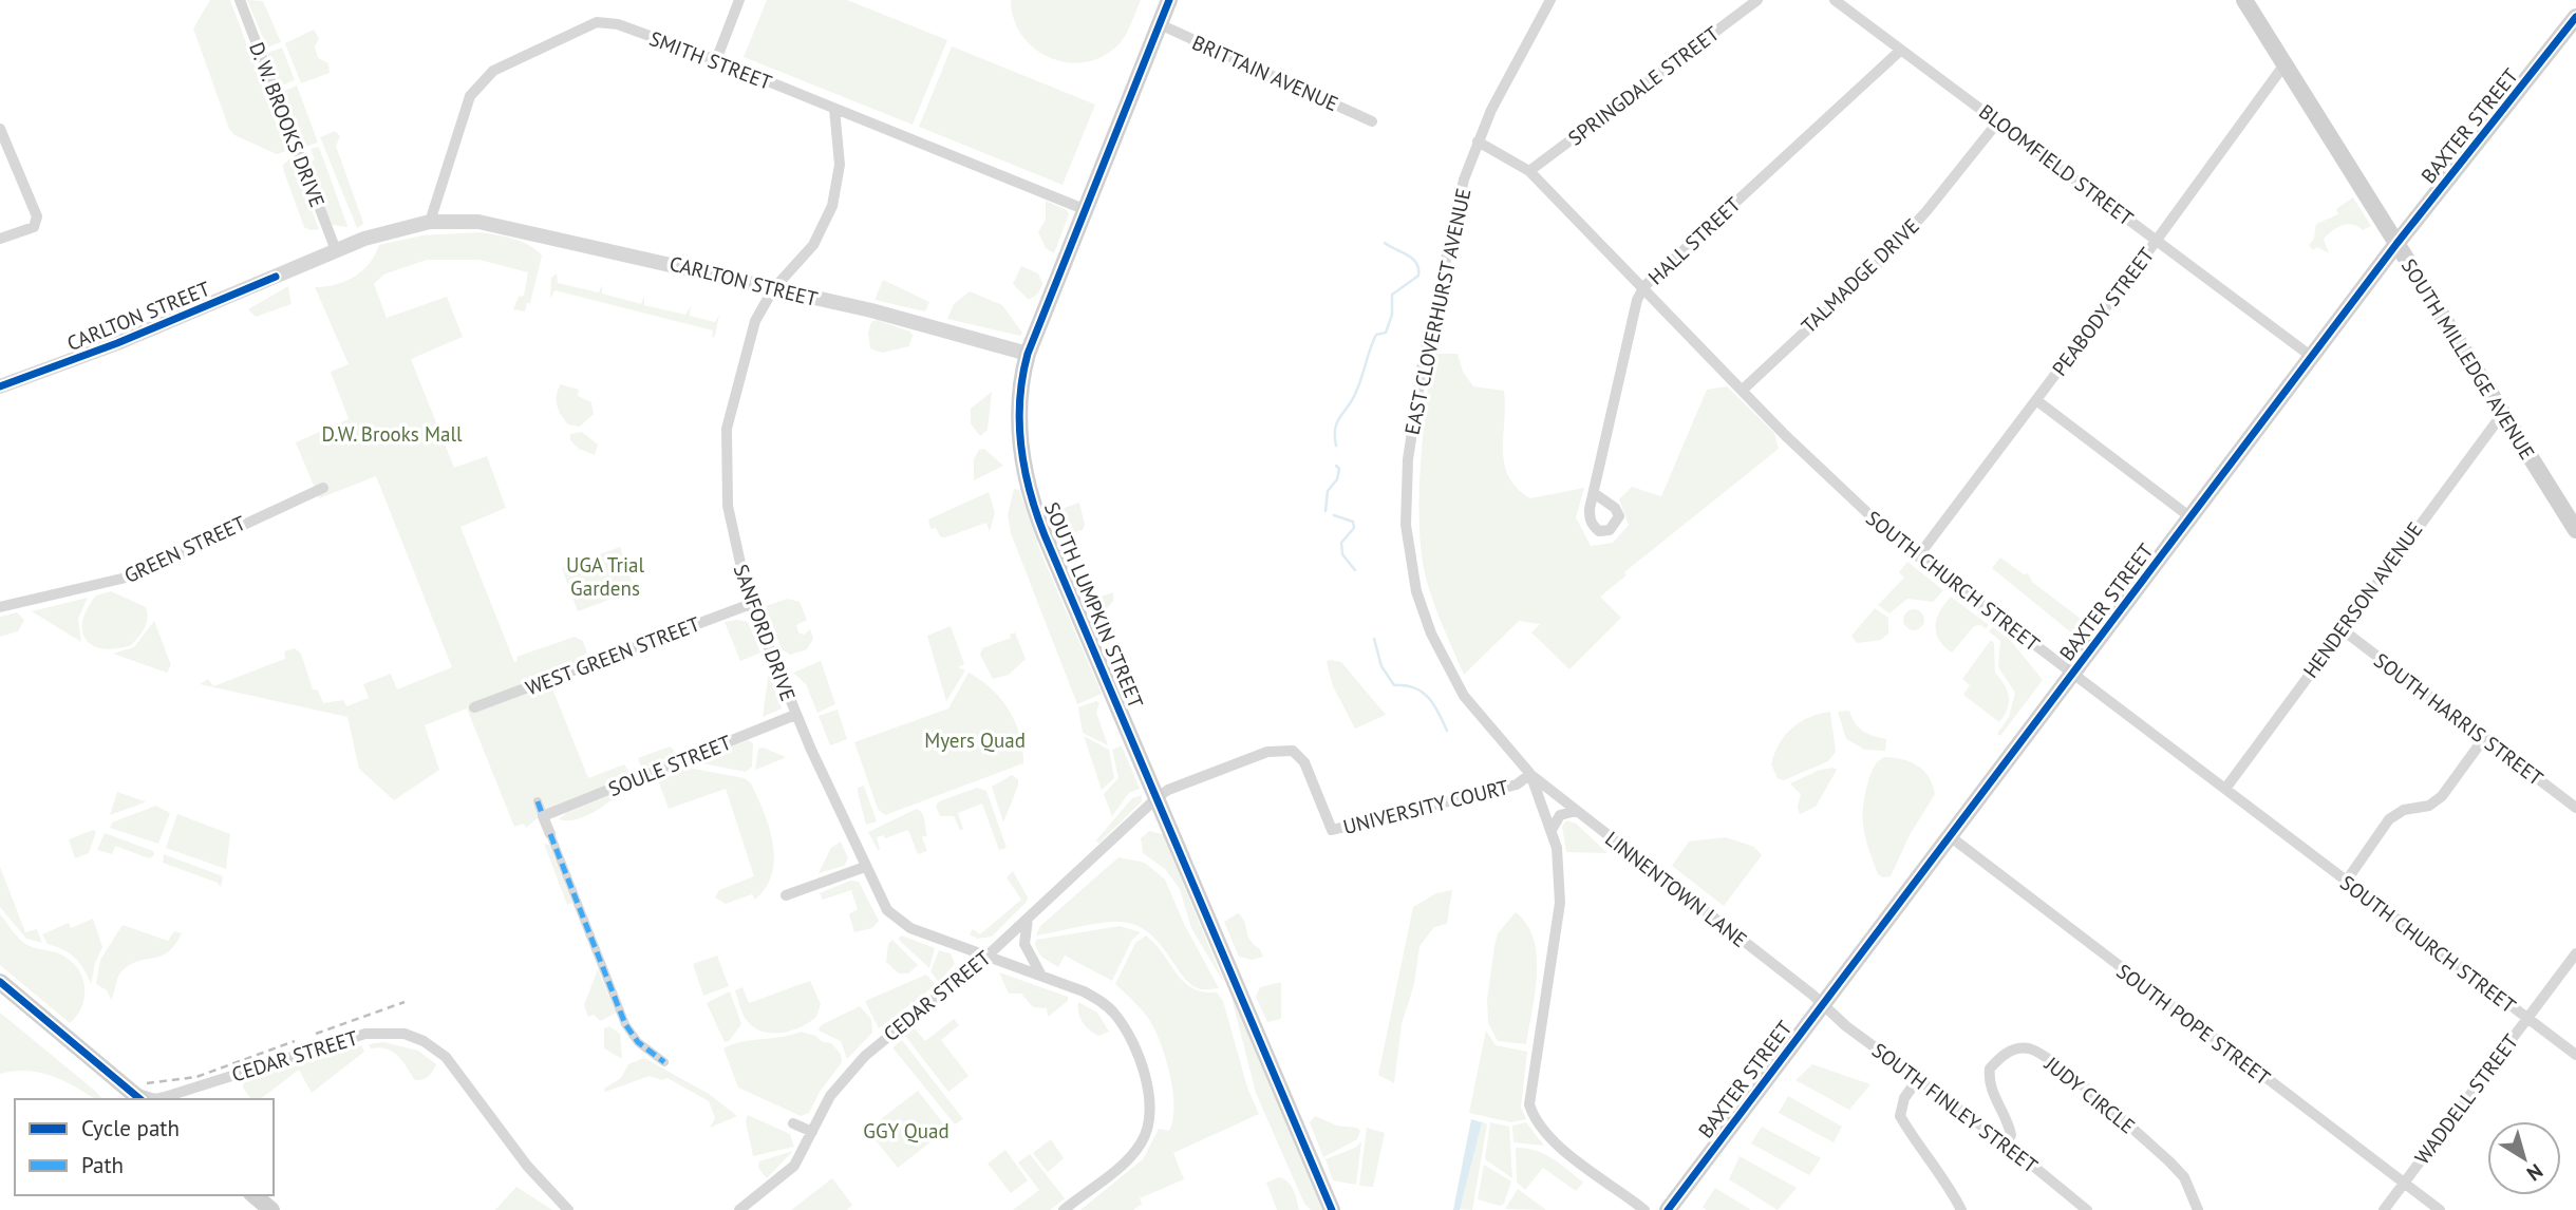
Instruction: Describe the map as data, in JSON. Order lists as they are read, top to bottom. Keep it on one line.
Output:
{"streets":{"main road":["BAXTER STREET","SOUTH MILLEDGE AVENUE","SOUTH LUMPKIN STREET"],"street":["SMITH STREET","BRITTAIN AVENUE","SPRINGDALE STREET","D. W. BROOKS DRIVE","BLOOMFIELD STREET","HALL STREET","TALMADGE DRIVE","CARLTON STREET","EAST CLOVERHURST AVENUE","PEABODY STREET","GREEN STREET","SOUTH CHURCH STREET","HENDERSON AVENUE","SANFORD DRIVE","WEST GREEN STREET","SOUTH HARRIS STREET","SOULE STREET","UNIVERSITY COURT","LINNENTOWN LANE","CEDAR STREET","SOUTH POPE STREET","JUDY CIRCLE","WADDELL STREET","SOUTH FINLEY STREET"]},"crossings":[["SMITH STREET","CARLTON STREET"],["SMITH STREET","SOUTH LUMPKIN STREET"],["SMITH STREET","SANFORD DRIVE"],["BRITTAIN AVENUE","SOUTH LUMPKIN STREET"],["SPRINGDALE STREET","SOUTH CHURCH STREET"],["D. W. BROOKS DRIVE","CARLTON STREET"],["BAXTER STREET","BLOOMFIELD STREET"],["BAXTER STREET","SOUTH MILLEDGE AVENUE"],["BAXTER STREET","SOUTH CHURCH STREET"],["BAXTER STREET","LINNENTOWN LANE"],["BAXTER STREET","SOUTH POPE STREET"],["BAXTER STREET","SOUTH FINLEY STREET"],["BLOOMFIELD STREET","HALL STREET"],["BLOOMFIELD STREET","TALMADGE DRIVE"],["BLOOMFIELD STREET","PEABODY STREET"],["HALL STREET","SOUTH CHURCH STREET"],["TALMADGE DRIVE","SOUTH CHURCH STREET"],["CARLTON STREET","SOUTH LUMPKIN STREET"],["CARLTON STREET","SANFORD DRIVE"],["EAST CLOVERHURST AVENUE","SOUTH CHURCH STREET"],["EAST CLOVERHURST AVENUE","UNIVERSITY COURT"],["EAST CLOVERHURST AVENUE","LINNENTOWN LANE"],["PEABODY STREET","SOUTH MILLEDGE AVENUE"],["PEABODY STREET","SOUTH CHURCH STREET"],["SOUTH MILLEDGE AVENUE","HENDERSON AVENUE"],["SOUTH CHURCH STREET","HENDERSON AVENUE"],["SOUTH CHURCH STREET","WADDELL STREET"],["HENDERSON AVENUE","SOUTH HARRIS STREET"],["SOUTH LUMPKIN STREET","UNIVERSITY COURT"],["SOUTH LUMPKIN STREET","CEDAR STREET"],["SANFORD DRIVE","WEST GREEN STREET"],["SANFORD DRIVE","SOULE STREET"],["SANFORD DRIVE","CEDAR STREET"],["UNIVERSITY COURT","LINNENTOWN LANE"],["UNIVERSITY COURT","CEDAR STREET"],["LINNENTOWN LANE","SOUTH FINLEY STREET"],["SOUTH POPE STREET","WADDELL STREET"],["JUDY CIRCLE","SOUTH FINLEY STREET"]],"parks":["D.W. Brooks Mall","UGA Trial Gardens","Myers Quad","GGY Quad"],"legend":["Cycle path","Path"],"north":"bottom right"}
